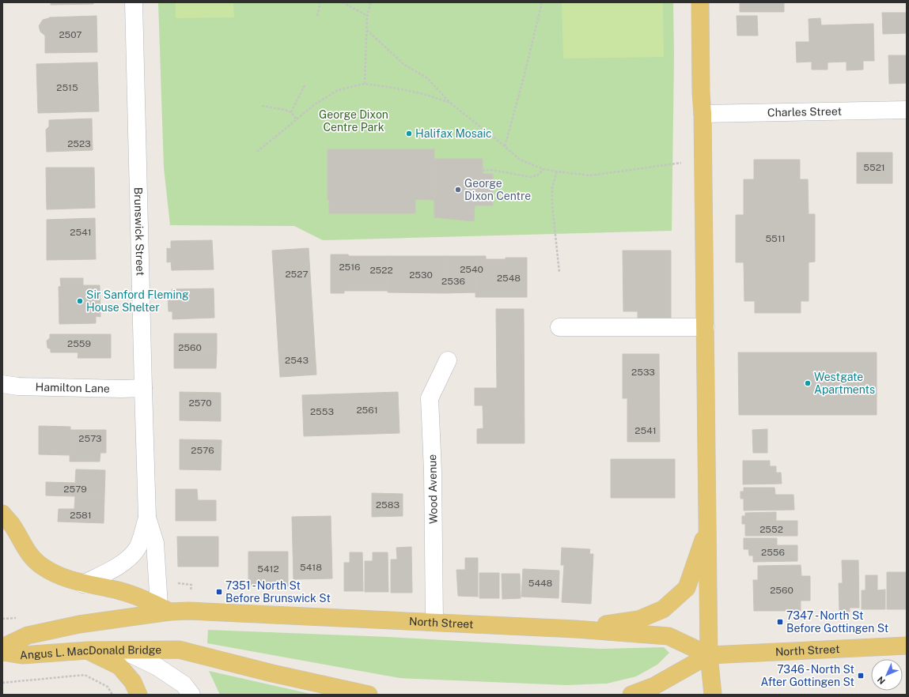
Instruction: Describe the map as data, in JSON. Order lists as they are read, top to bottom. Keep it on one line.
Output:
{"streets":{"main road":["North Street","Angus L. MacDonald Bridge"],"street":["Charles Street","Brunswick Street","Hamilton Lane","Wood Avenue"]},"crossings":[["Brunswick Street","Hamilton Lane"],["Brunswick Street","North Street"],["Brunswick Street","Angus L. MacDonald Bridge"],["Wood Avenue","North Street"],["North Street","Angus L. MacDonald Bridge"]],"parks":["George Dixon Centre Park"],"places":{"other":["Halifax Mosaic","George Dixon Centre","Sir Sanford Fleming House Shelter","Westgate Apartments"],"transit":["7351 - North St Before Brunswick St","7347 - North St Before Gottingen St","7346 - North St After Gottingen St"]},"house_numbers":["2507","2515","2523","5521","2541","5511","2516","2540","2522","2527","2530","2548","2536","2559","2560","2543","2533","2570","2561","2553","2541","2573","2576","2579","2583","2581","2552","2556","5418","5412","5448","2560"],"north":"bottom left"}
